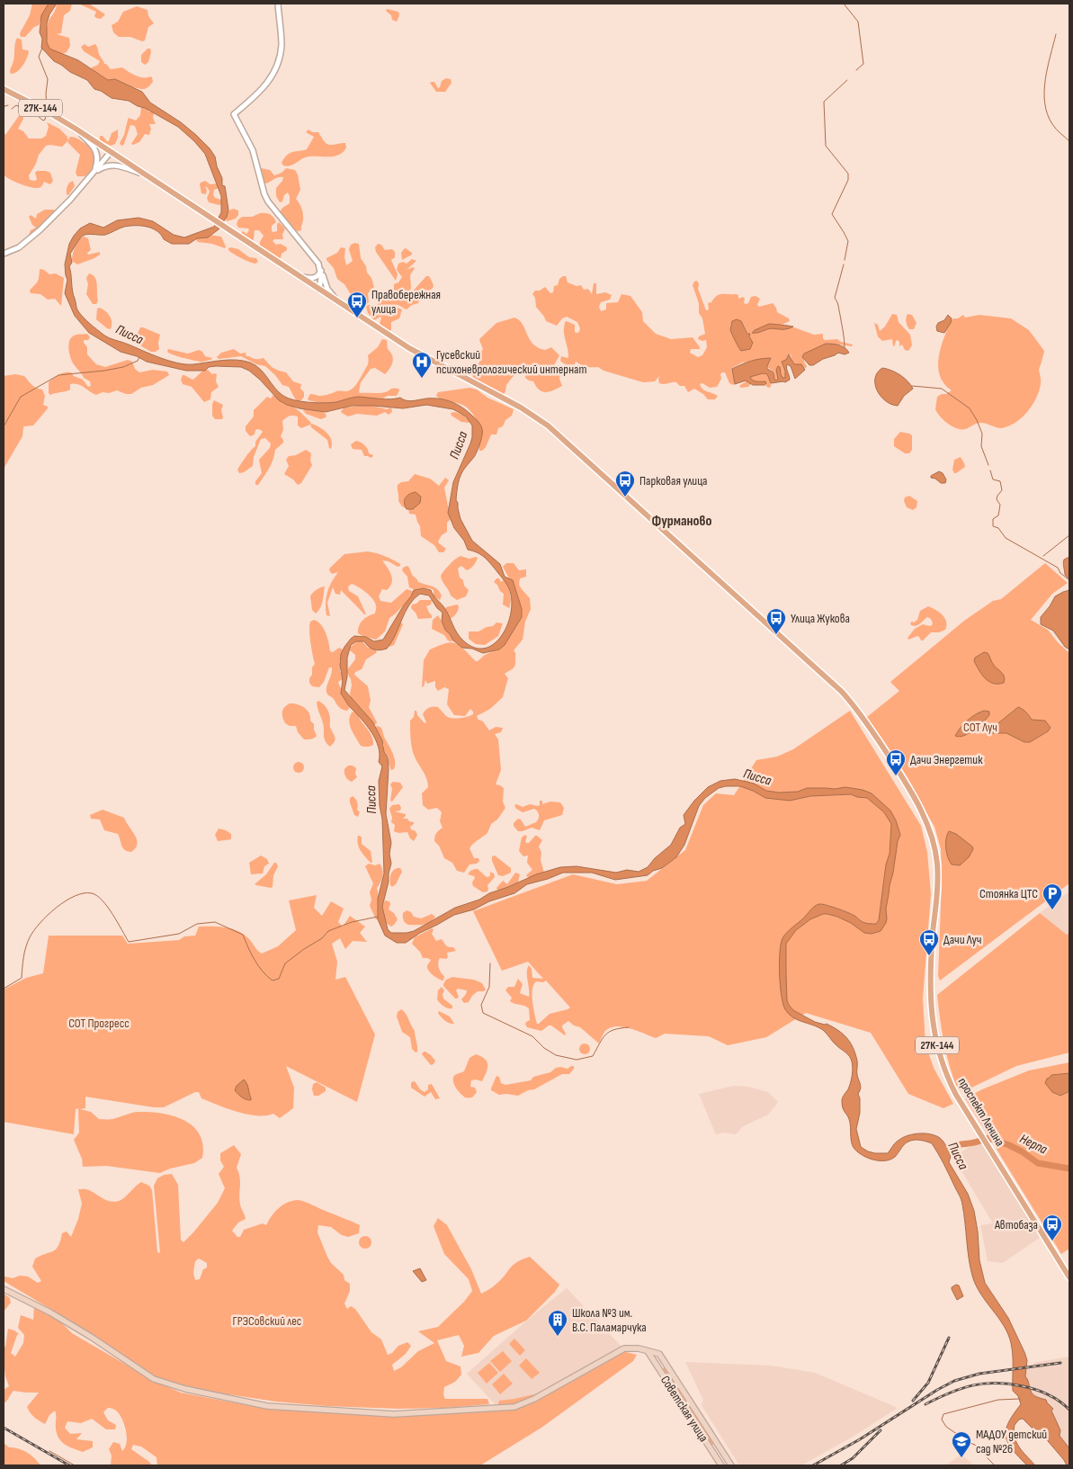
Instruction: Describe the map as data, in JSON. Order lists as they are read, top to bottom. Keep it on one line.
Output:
{"streets":{"main road":["27К-144","проспект Ленина","Советская улица"]},"crossings":[["27К-144","проспект Ленина"]],"districts":["Фурманово"],"water":["Писса","Нерпа"],"parks":["СОТ Луч","СОТ Прогресс","ГРЭСовский лес"],"places":{"bus stop":["Правобережная улица","Парковая улица","Улица Жукова","Дачи Энергетик","Дачи Луч","Автобаза"],"hospital":["Гусевский психоневрологический интернат"],"parking":["Стоянка ЦТС"],"building":["Школа №3 им. В.С. Паламарчука"],"school or university":["МАДОУ детский сад №26"]}}
